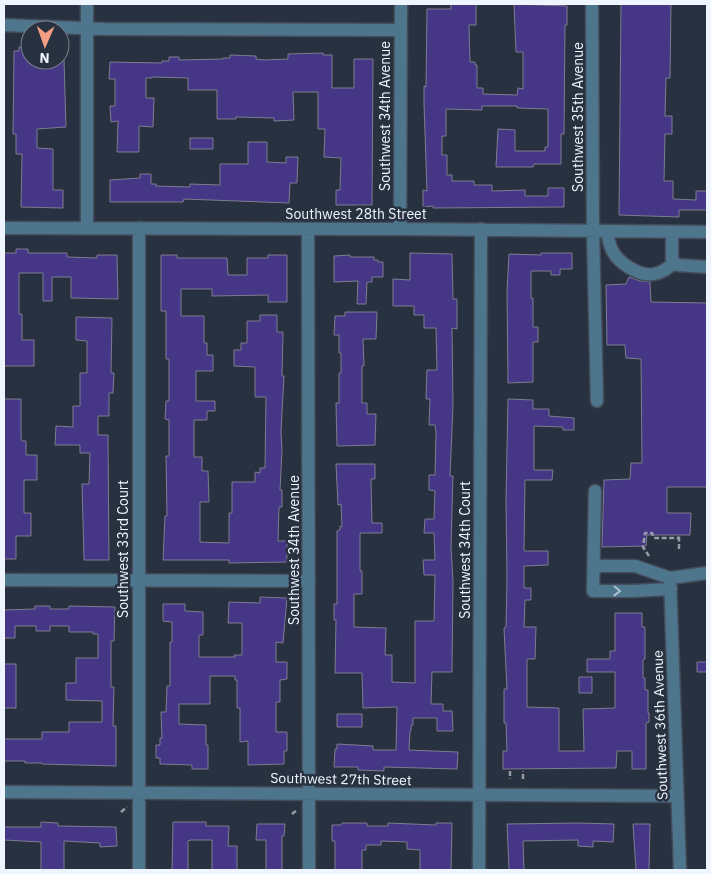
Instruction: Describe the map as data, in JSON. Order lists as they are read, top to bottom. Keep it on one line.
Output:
{"streets":{"street":["Southwest 34th Avenue","Southwest 35th Avenue","Southwest 28th Street","Southwest 33rd Court","Southwest 34th Court","Southwest 36th Avenue","Southwest 27th Street"]},"crossings":[["Southwest 34th Avenue","Southwest 28th Street"],["Southwest 34th Avenue","Southwest 27th Street"],["Southwest 35th Avenue","Southwest 28th Street"],["Southwest 28th Street","Southwest 33rd Court"],["Southwest 28th Street","Southwest 34th Court"],["Southwest 33rd Court","Southwest 27th Street"],["Southwest 34th Court","Southwest 27th Street"],["Southwest 36th Avenue","Southwest 27th Street"]],"north":"bottom"}
